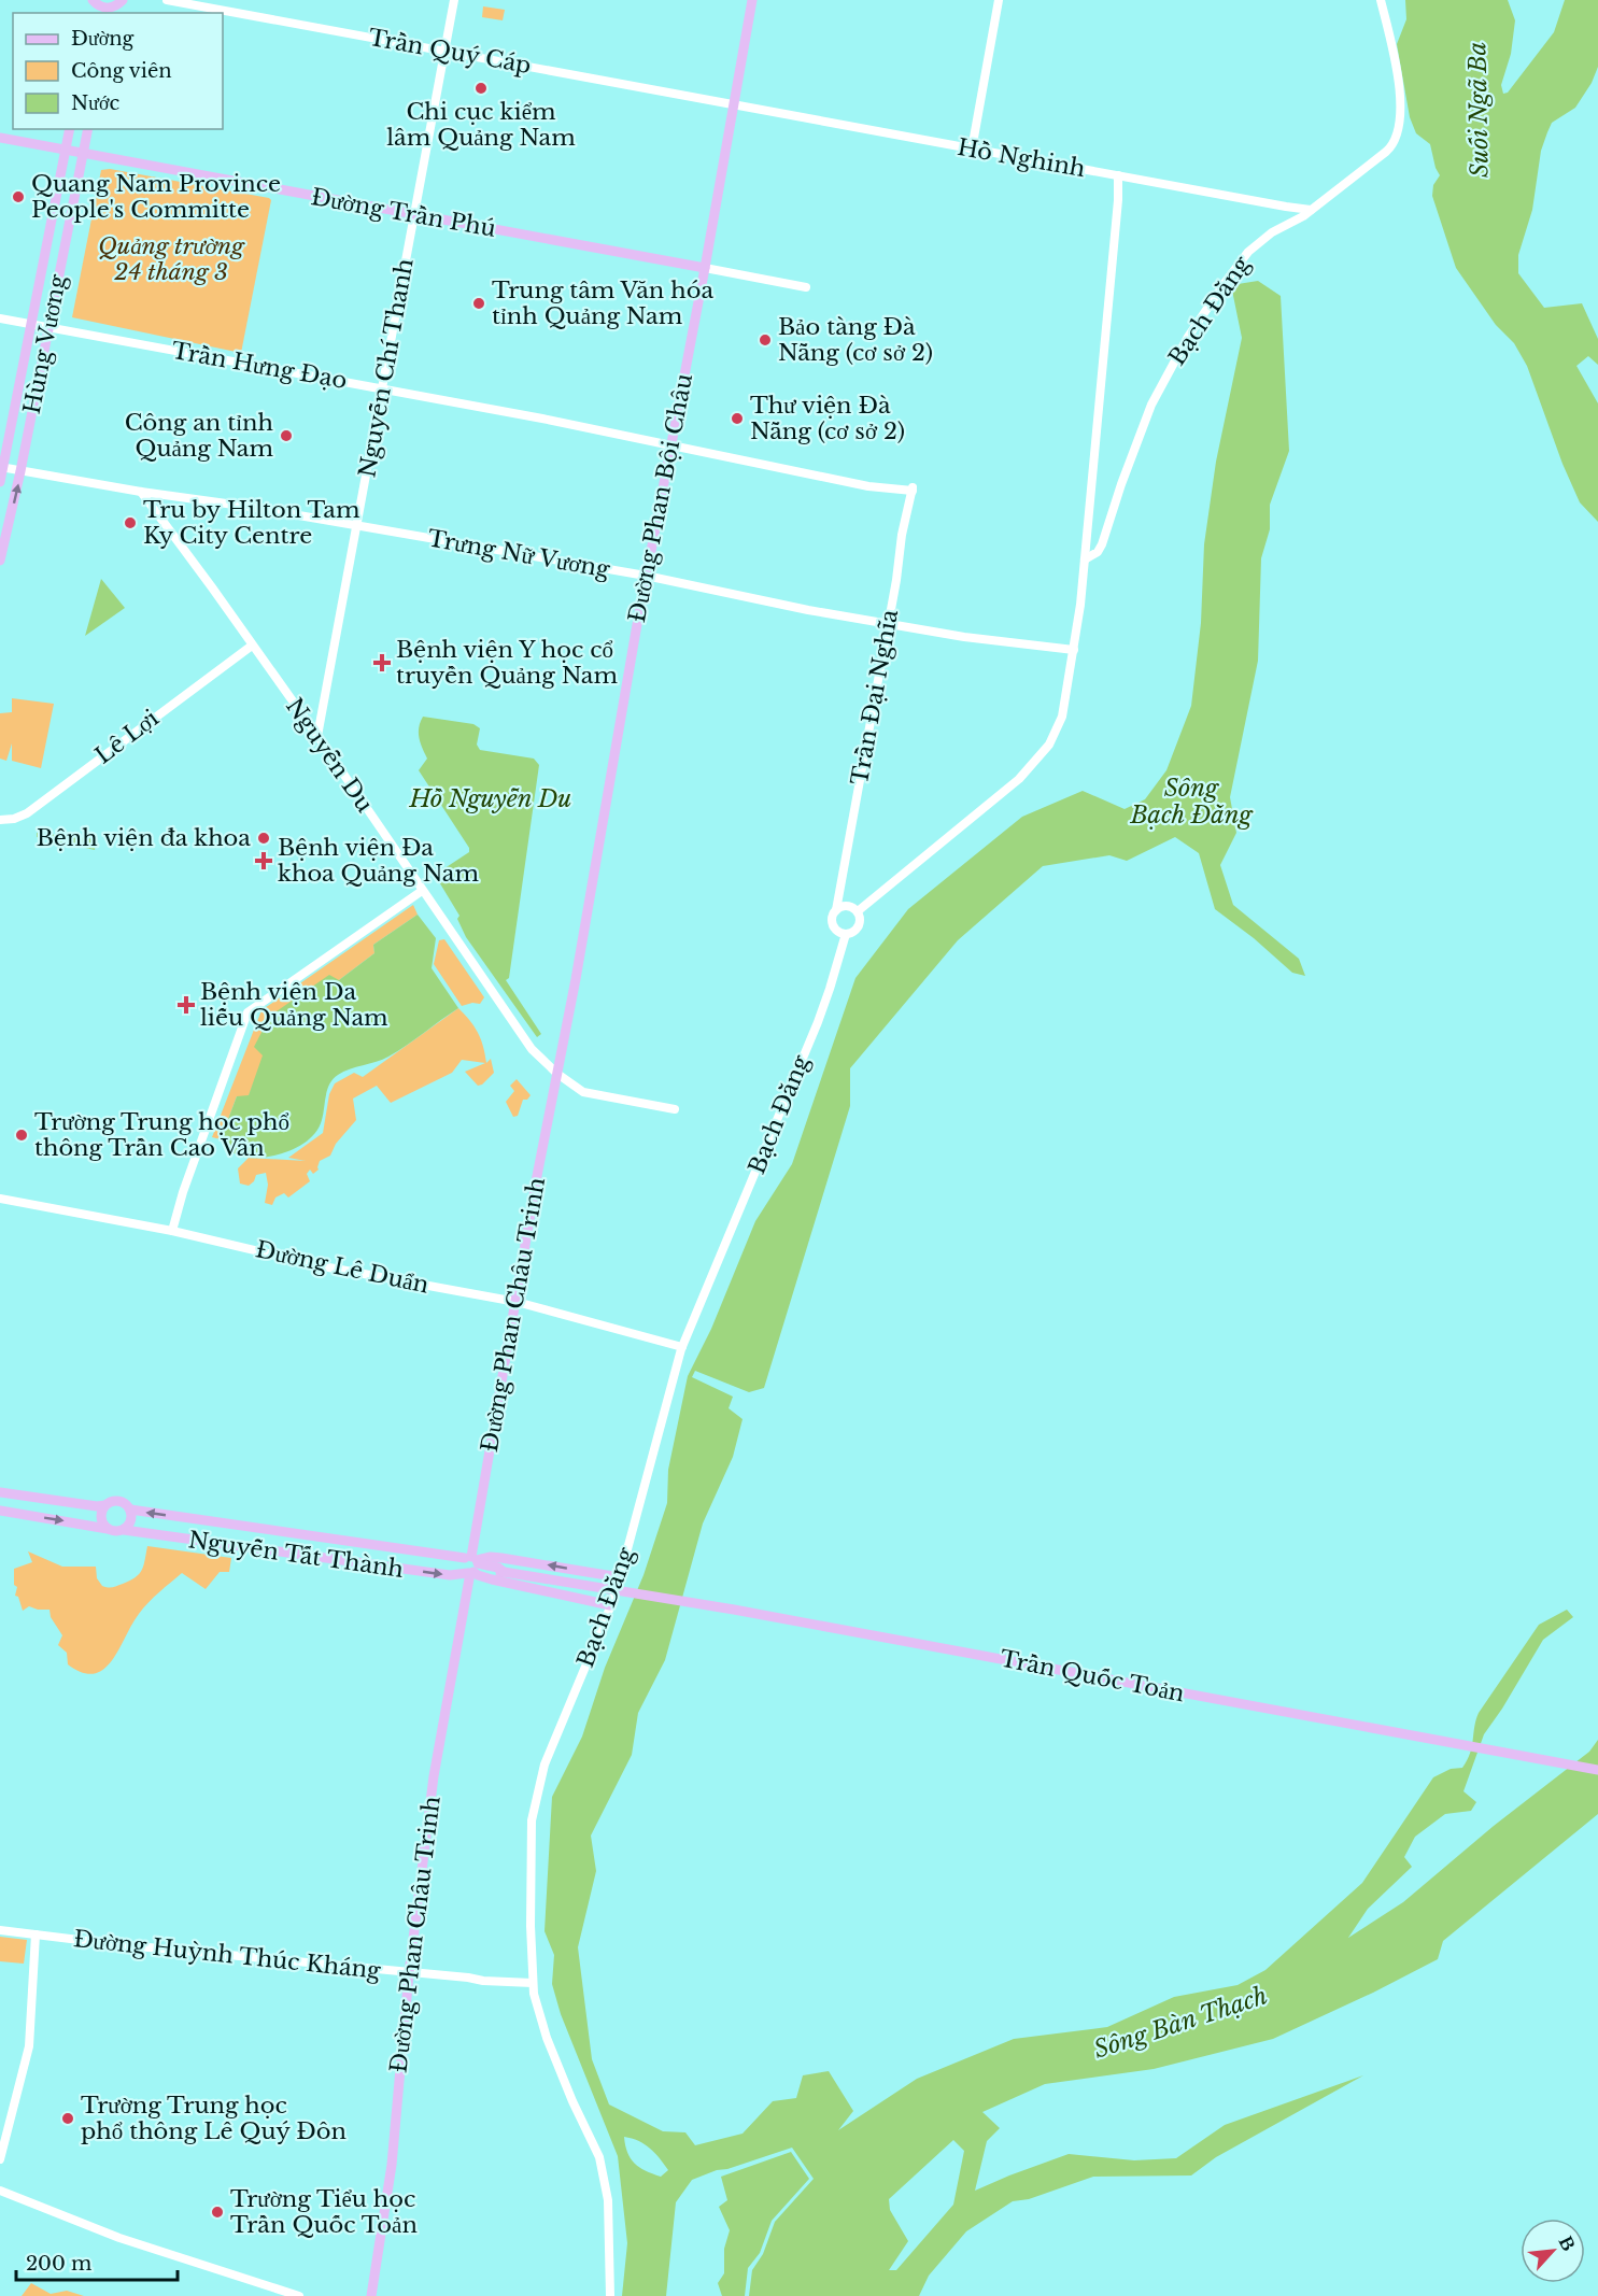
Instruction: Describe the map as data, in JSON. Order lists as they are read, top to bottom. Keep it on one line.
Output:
{"streets":{"main road":["Đường Trần Phú","Hùng Vương","Đường Phan Bội Châu","Đường Phan Châu Trinh","Nguyễn Tất Thành","Trần Quốc Toản"],"street":["Trần Quý Cáp","Hồ Nghinh","Bạch Đằng","Trần Hưng Đạo","Nguyễn Chí Thanh","Trưng Nữ Vương","Trần Đại Nghĩa","Lê Lợi","Nguyễn Du","Đường Lê Duẩn","Đường Huỳnh Thúc Kháng"]},"crossings":[["Trần Quý Cáp","Hồ Nghinh"],["Trần Quý Cáp","Nguyễn Chí Thanh"],["Trần Quý Cáp","Đường Phan Bội Châu"],["Hồ Nghinh","Bạch Đằng"],["Hồ Nghinh","Đường Phan Bội Châu"],["Đường Trần Phú","Hùng Vương"],["Đường Trần Phú","Nguyễn Chí Thanh"],["Đường Trần Phú","Đường Phan Bội Châu"],["Bạch Đằng","Trần Đại Nghĩa"],["Bạch Đằng","Đường Lê Duẩn"],["Bạch Đằng","Đường Huỳnh Thúc Kháng"],["Hùng Vương","Trần Hưng Đạo"],["Hùng Vương","Trưng Nữ Vương"],["Trần Hưng Đạo","Nguyễn Chí Thanh"],["Trần Hưng Đạo","Đường Phan Bội Châu"],["Trần Hưng Đạo","Trần Đại Nghĩa"],["Nguyễn Chí Thanh","Trưng Nữ Vương"],["Nguyễn Chí Thanh","Nguyễn Du"],["Đường Phan Bội Châu","Trưng Nữ Vương"],["Đường Phan Bội Châu","Nguyễn Du"],["Đường Phan Bội Châu","Đường Phan Châu Trinh"],["Trưng Nữ Vương","Trần Đại Nghĩa"],["Trưng Nữ Vương","Nguyễn Du"],["Lê Lợi","Nguyễn Du"],["Nguyễn Du","Đường Phan Châu Trinh"],["Đường Lê Duẩn","Đường Phan Châu Trinh"],["Đường Phan Châu Trinh","Nguyễn Tất Thành"],["Đường Phan Châu Trinh","Trần Quốc Toản"],["Đường Phan Châu Trinh","Đường Huỳnh Thúc Kháng"],["Nguyễn Tất Thành","Trần Quốc Toản"]],"water":["Suối Ngã Ba","Sông Bạch Đằng","Hồ Nguyễn Du","Sông Bàn Thạch"],"parks":["Quảng trường 24 tháng 3"],"places":{"other":["Chi cục kiểm lâm Quảng Nam","Quang Nam Province People's Committe","Trung tâm Văn hóa tỉnh Quảng Nam","Bảo tàng Đà Nẵng (cơ sở 2)","Thư viện Đà Nẵng (cơ sở 2)","Công an tỉnh Quảng Nam","Tru by Hilton Tam Ky City Centre","Bệnh viện đa khoa","Trường Trung học phổ thông Trần Cao Vân","Trường Trung học phổ thông Lê Quý Đôn","Trường Tiểu học Trần Quốc Toản"],"health":["Bệnh viện Y học cổ truyền Quảng Nam","Bệnh viện Đa khoa Quảng Nam","Bệnh viện Da liễu Quảng Nam"]},"legend":["Đường","Công viên","Nước"],"scale_bar":"200 m","north":"top right"}
